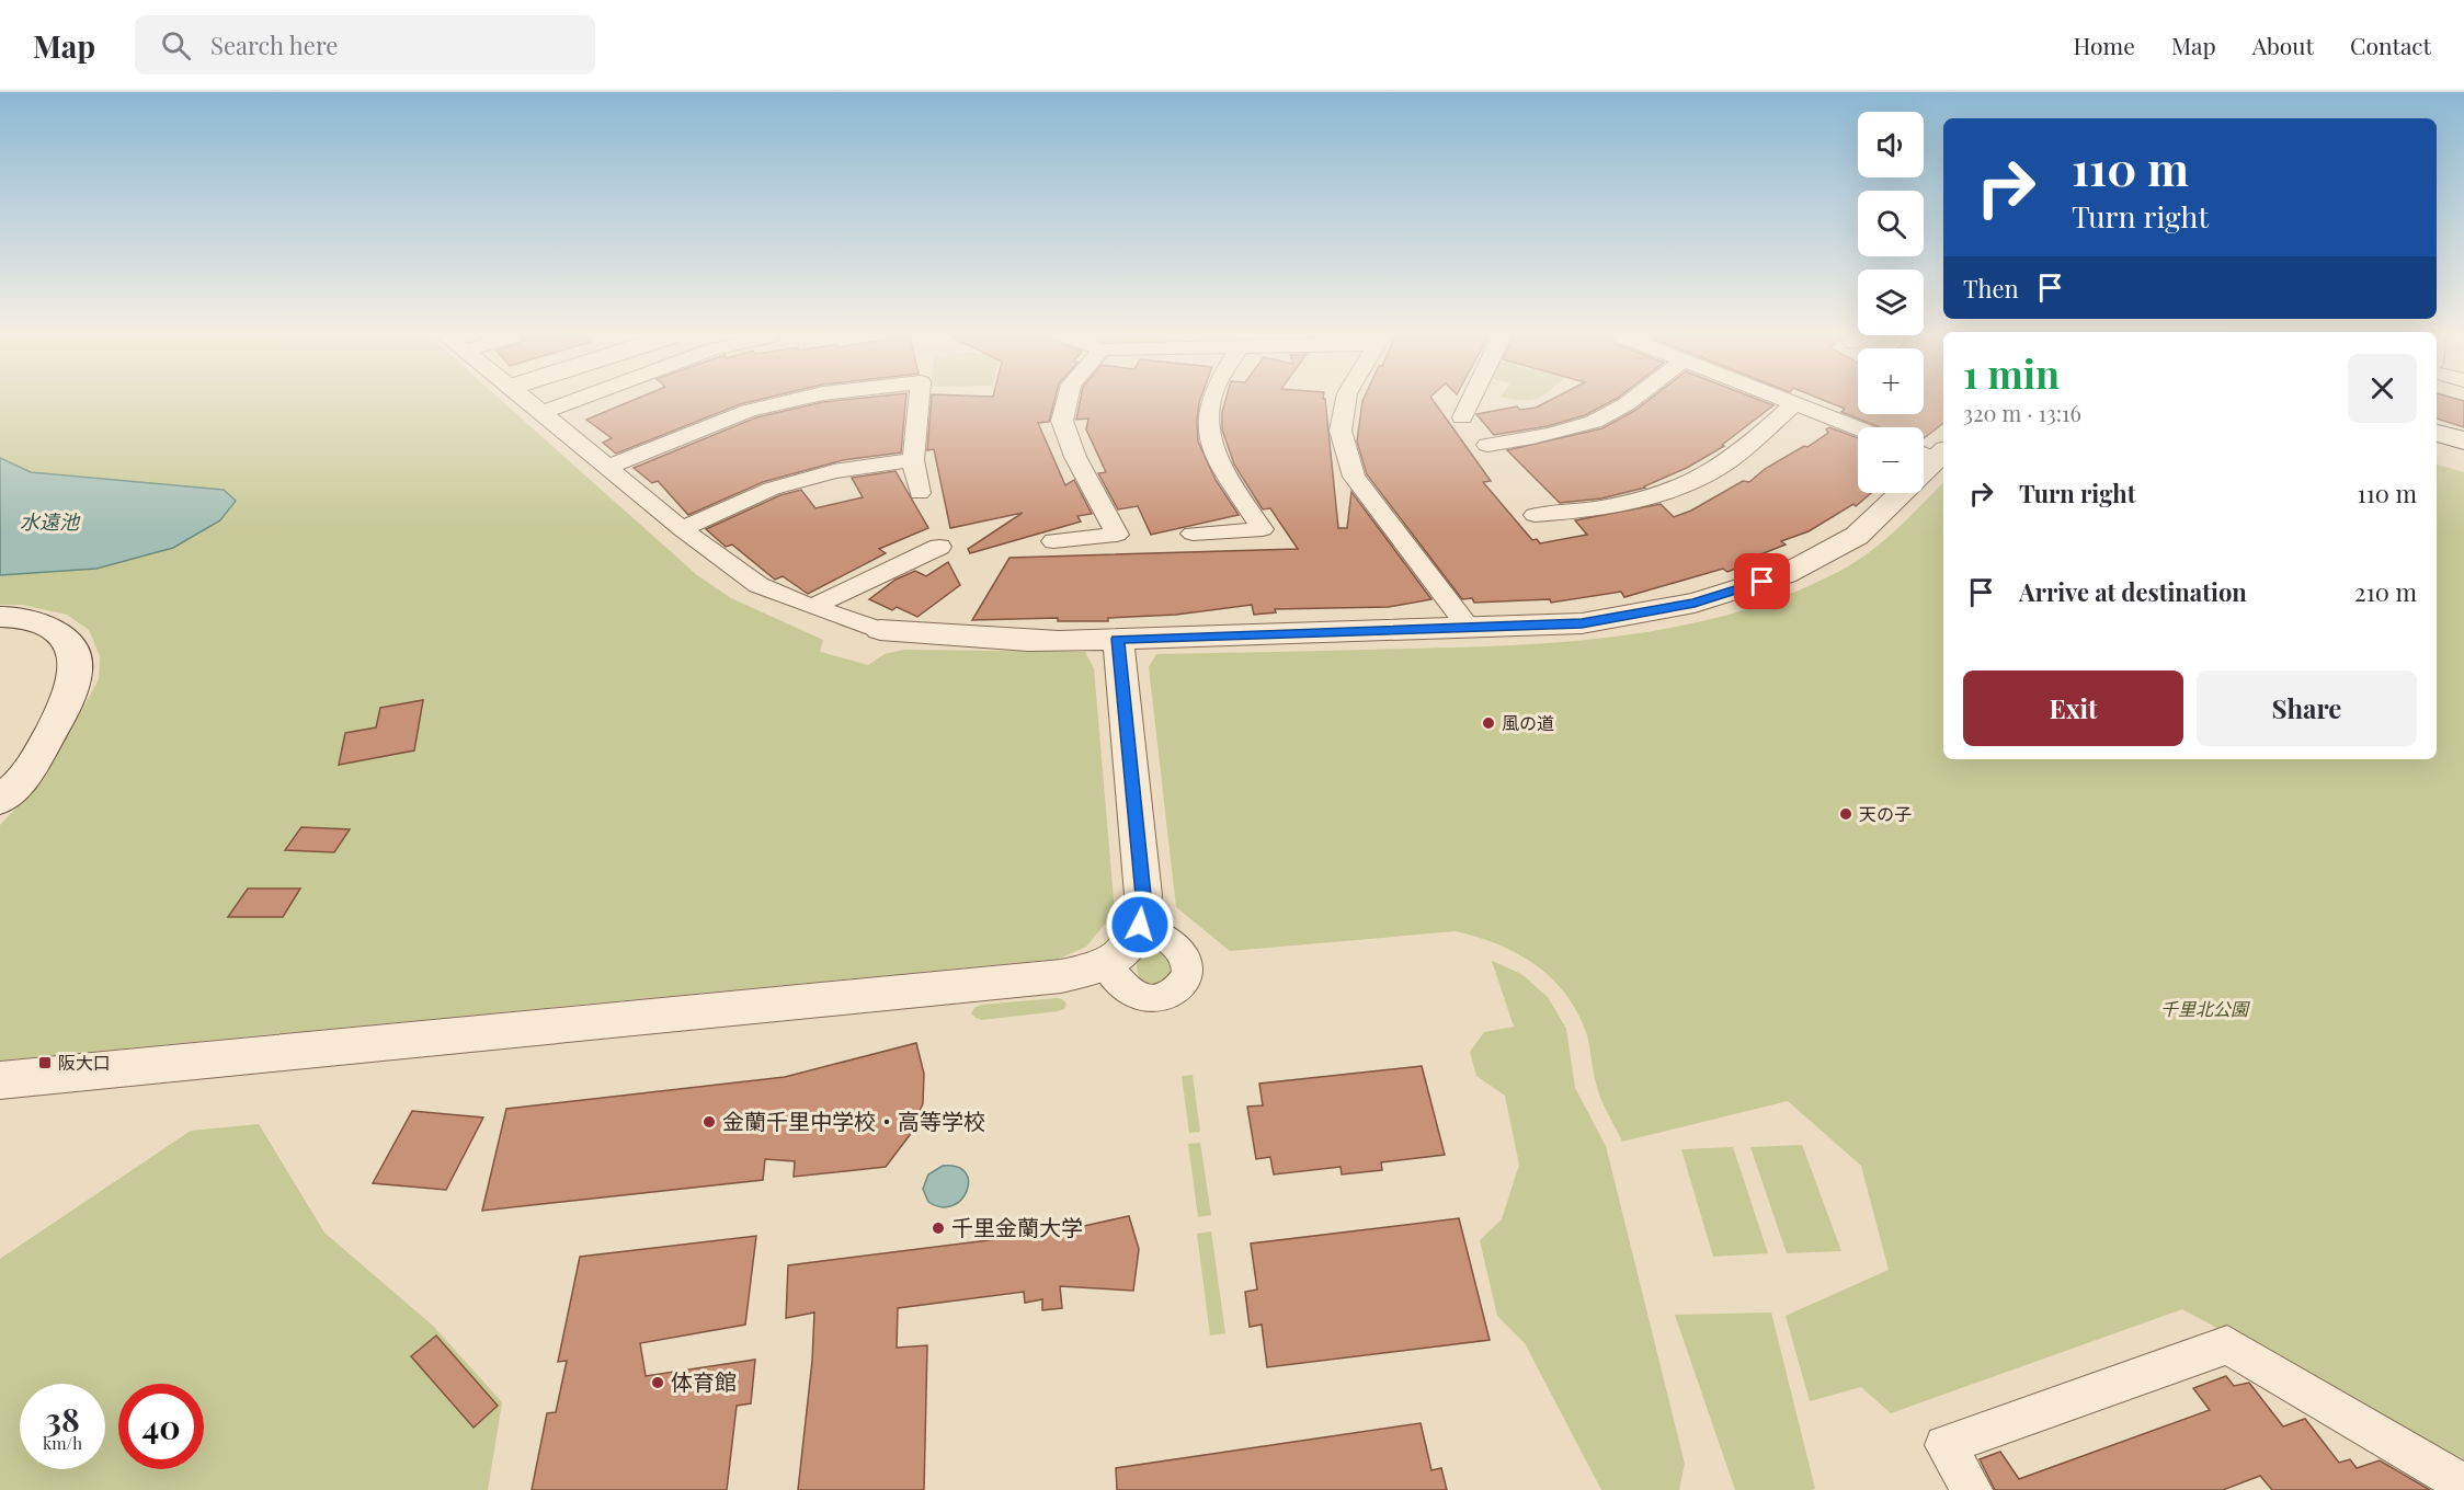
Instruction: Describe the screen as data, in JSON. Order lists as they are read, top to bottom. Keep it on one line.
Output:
{"water":["水遠池"],"parks":["千里北公園"],"places":{"other":["風の道","天の子","金蘭千里中学校・高等学校","千里金蘭大学","体育館"],"transit":["阪大口"]},"page":{"header":"Map","search":"Search here","nav":["Home","Map","About","Contact"],"map_buttons":["+","−"],"turn":["110 m","Turn right"],"then":"Then","heading":["1 min","320 m · 13:16"],"list":[{"name":"Turn right","value":"110 m"},{"name":"Arrive at destination","value":"210 m"}],"buttons":["Exit","Share"],"speed":"38 km/h","limit":"40"}}
